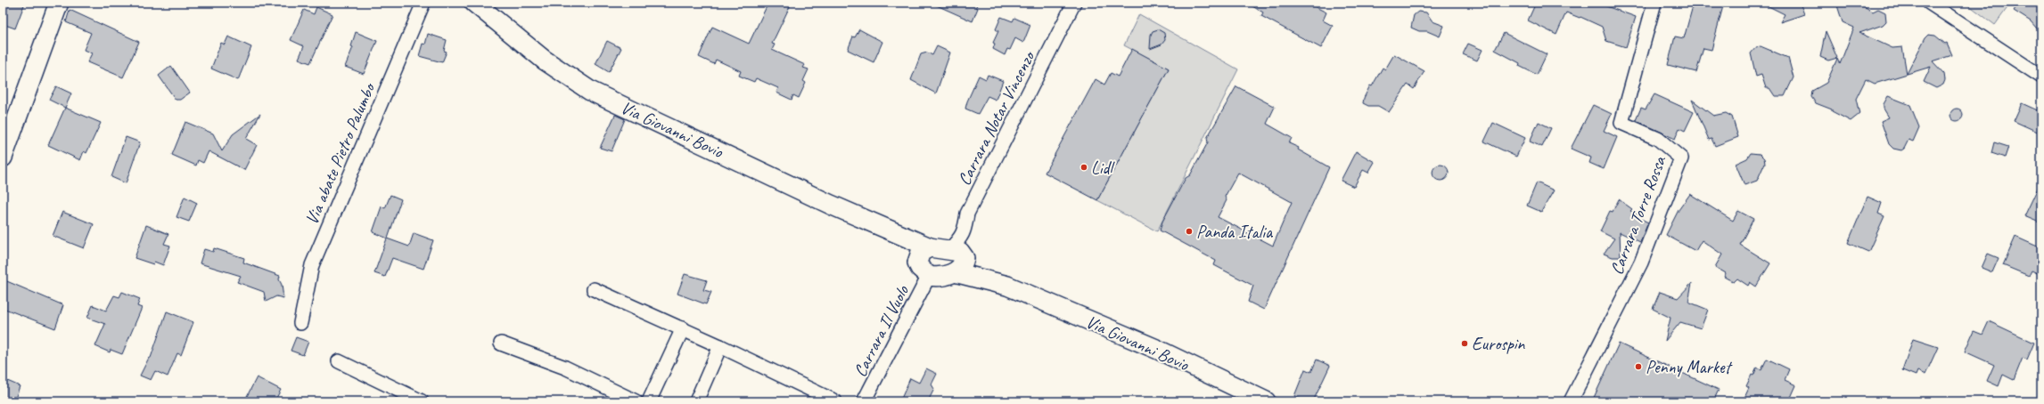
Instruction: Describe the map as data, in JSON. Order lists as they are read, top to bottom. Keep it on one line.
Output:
{"streets":{"main road":["Via Giovanni Bovio"],"street":["Carrara Notar Vincenzo","Via abate Pietro Palumbo","Carrara Torre Rossa","Carrara Il Vuolo"]},"crossings":[["Carrara Notar Vincenzo","Via Giovanni Bovio"]],"places":["Lidl","Panda Italia","Eurospin","Penny Market"]}
